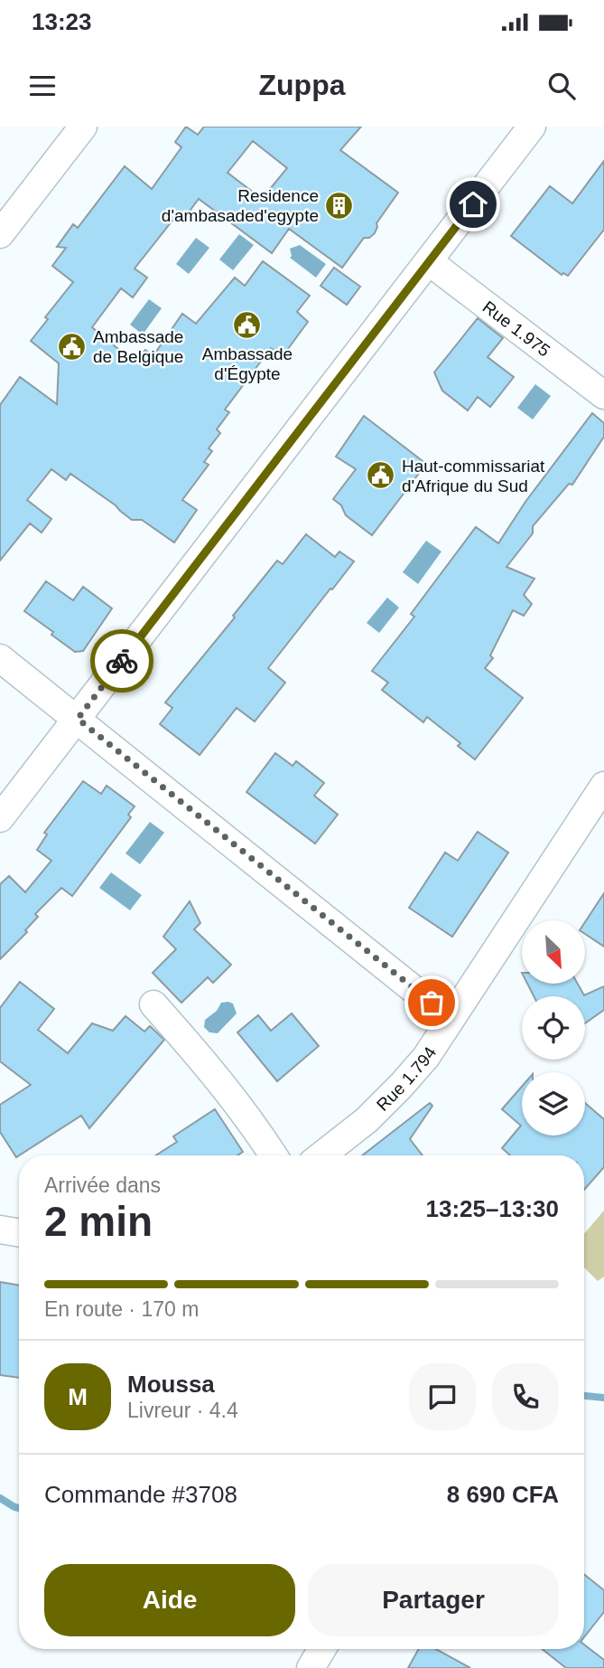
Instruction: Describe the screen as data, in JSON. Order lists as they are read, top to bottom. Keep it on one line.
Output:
{"streets":{"street":["Rue 1.975","Rue 1.794"]},"places":{"building":["Residence d'ambasaded'egypte"],"public building":["Ambassade d'Égypte","Ambassade de Belgique","Haut-commissariat d'Afrique du Sud"]},"north":"bottom right","page":{"status":"13:23","header":"Zuppa","heading":["2 min","Arrivée dans","13:25–13:30"],"panel":["Moussa","Livreur · 4.4","Commande #3708","8 690 CFA"],"bar":"En route · 170 m","round":"M","buttons":["Aide","Partager"]}}
